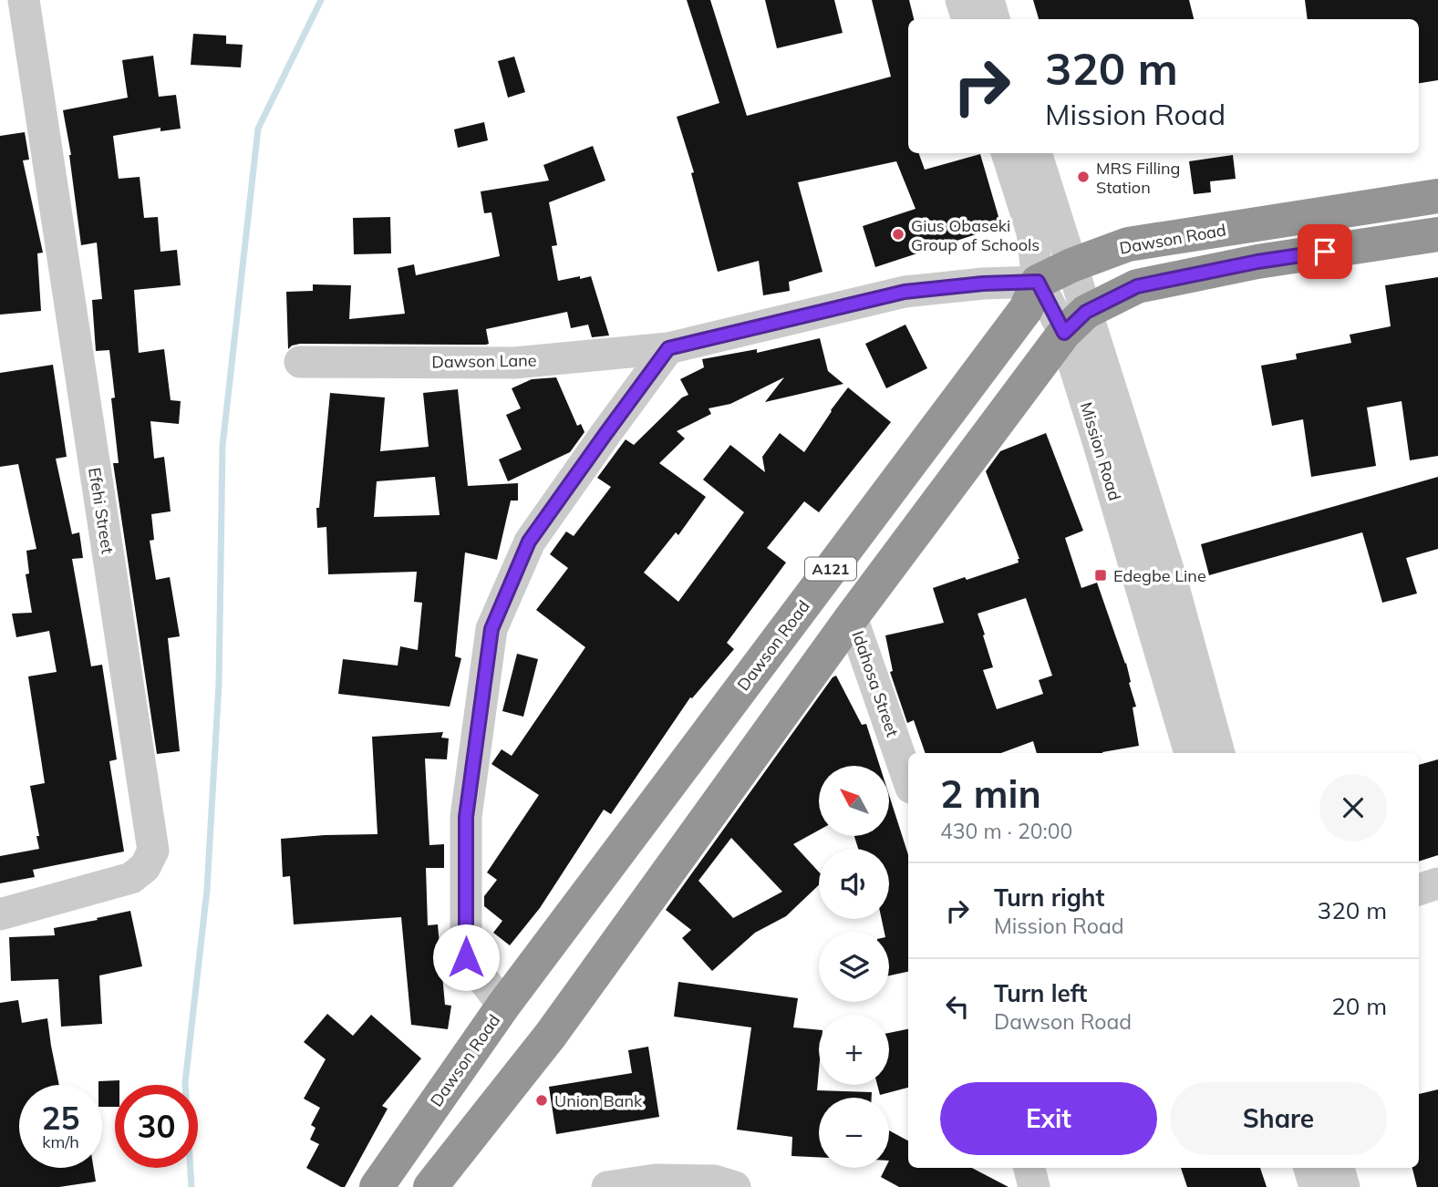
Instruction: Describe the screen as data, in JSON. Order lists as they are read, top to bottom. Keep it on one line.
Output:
{"streets":{"highway":["Dawson Road","A121"],"street":["Dawson Lane","Mission Road","Efehi Street","Idahosa Street"]},"crossings":[["Dawson Road","Dawson Lane"],["Dawson Road","Mission Road"],["Dawson Lane","Mission Road"],["Mission Road","A121"],["A121","Idahosa Street"]],"places":{"other":["MRS Filling Station","Gius Obaseki Group of Schools","Union Bank"],"transit":["Edegbe Line"]},"north":"top left","page":{"turn":["320 m","Mission Road"],"heading":["2 min","430 m · 20:00"],"map_buttons":["+","−"],"list":[{"name":"Turn right","note":"Mission Road","value":"320 m"},{"name":"Turn left","note":"Dawson Road","value":"20 m"}],"buttons":["Exit","Share"],"speed":"25 km/h","limit":"30"}}
